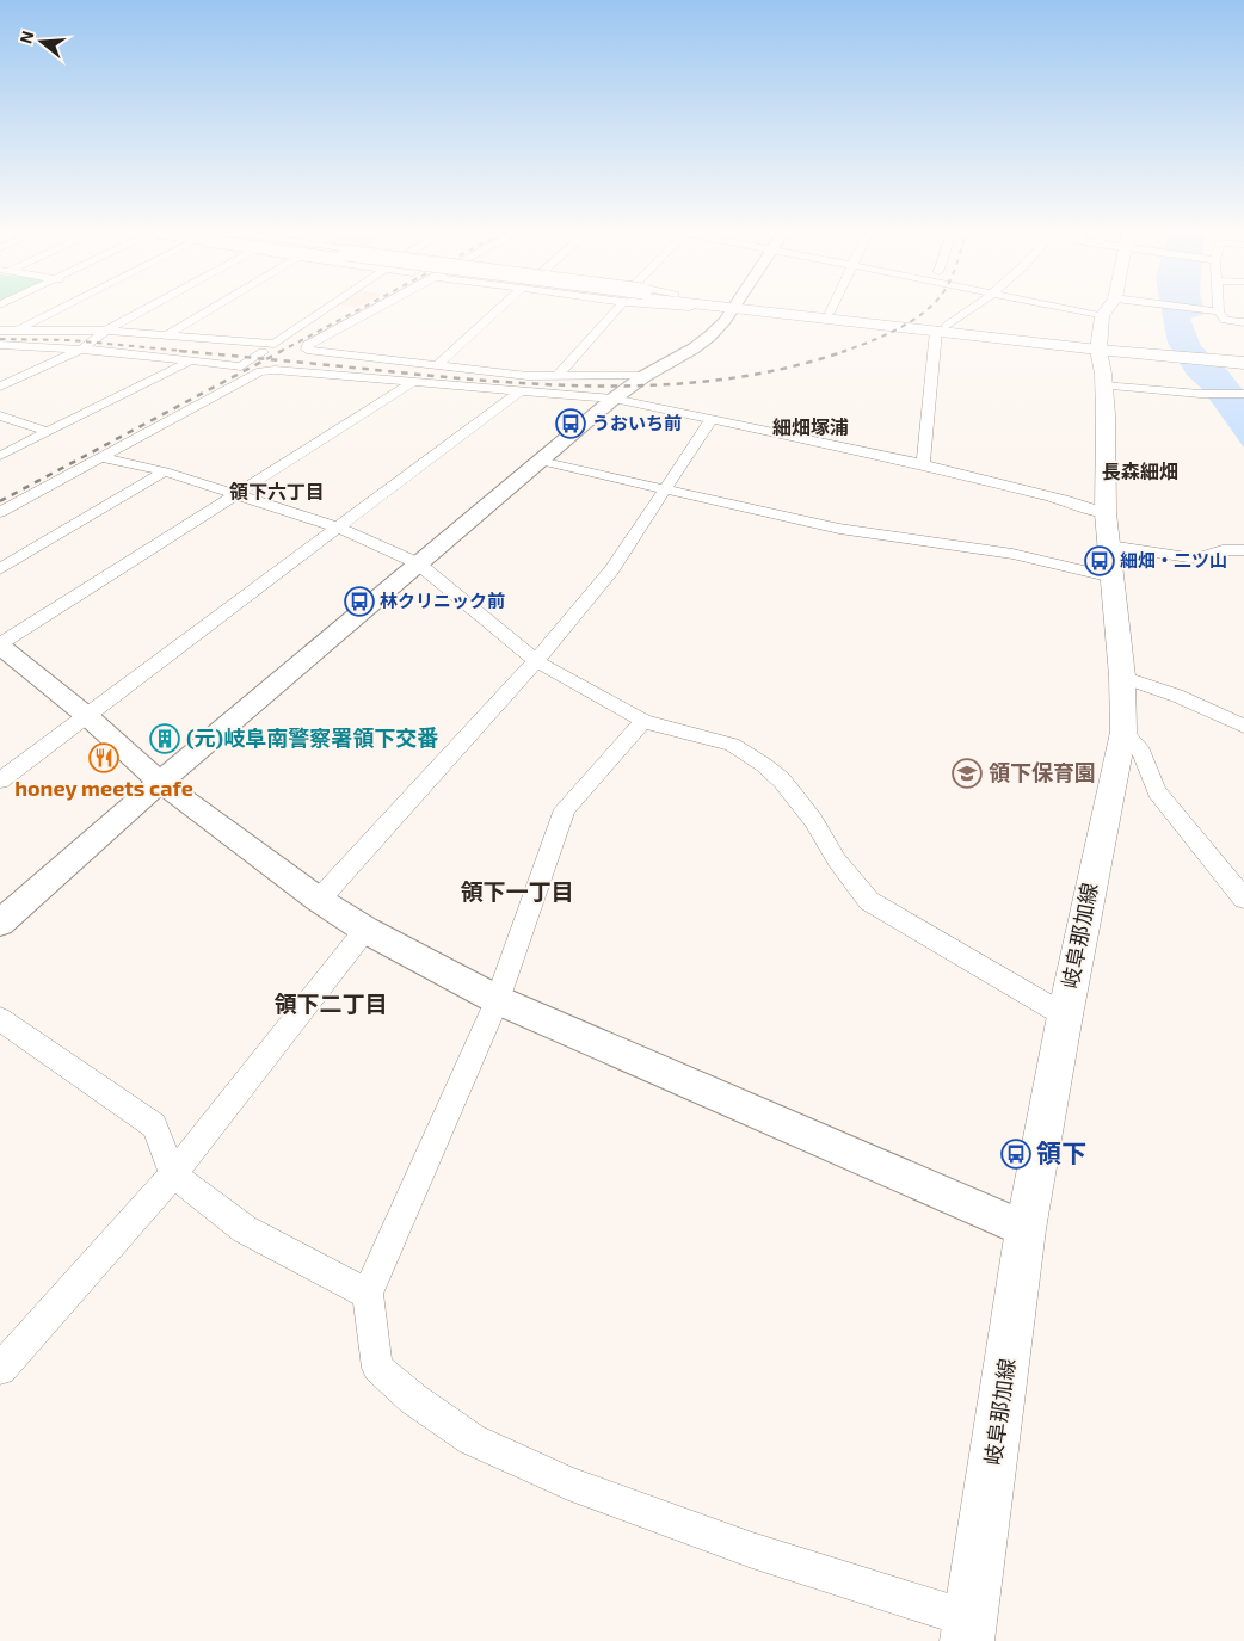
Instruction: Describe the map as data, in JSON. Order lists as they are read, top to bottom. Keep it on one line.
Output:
{"streets":{"main road":["岐阜那加線"]},"districts":["細畑塚浦","長森細畑","領下六丁目","領下一丁目","領下二丁目"],"places":{"bus stop":["うおいち前","細畑・二ツ山","林クリニック前","領下"],"building":["(元)岐阜南警察署領下交番"],"restaurant":["honey meets cafe"],"school or university":["領下保育園"]},"north":"left"}
